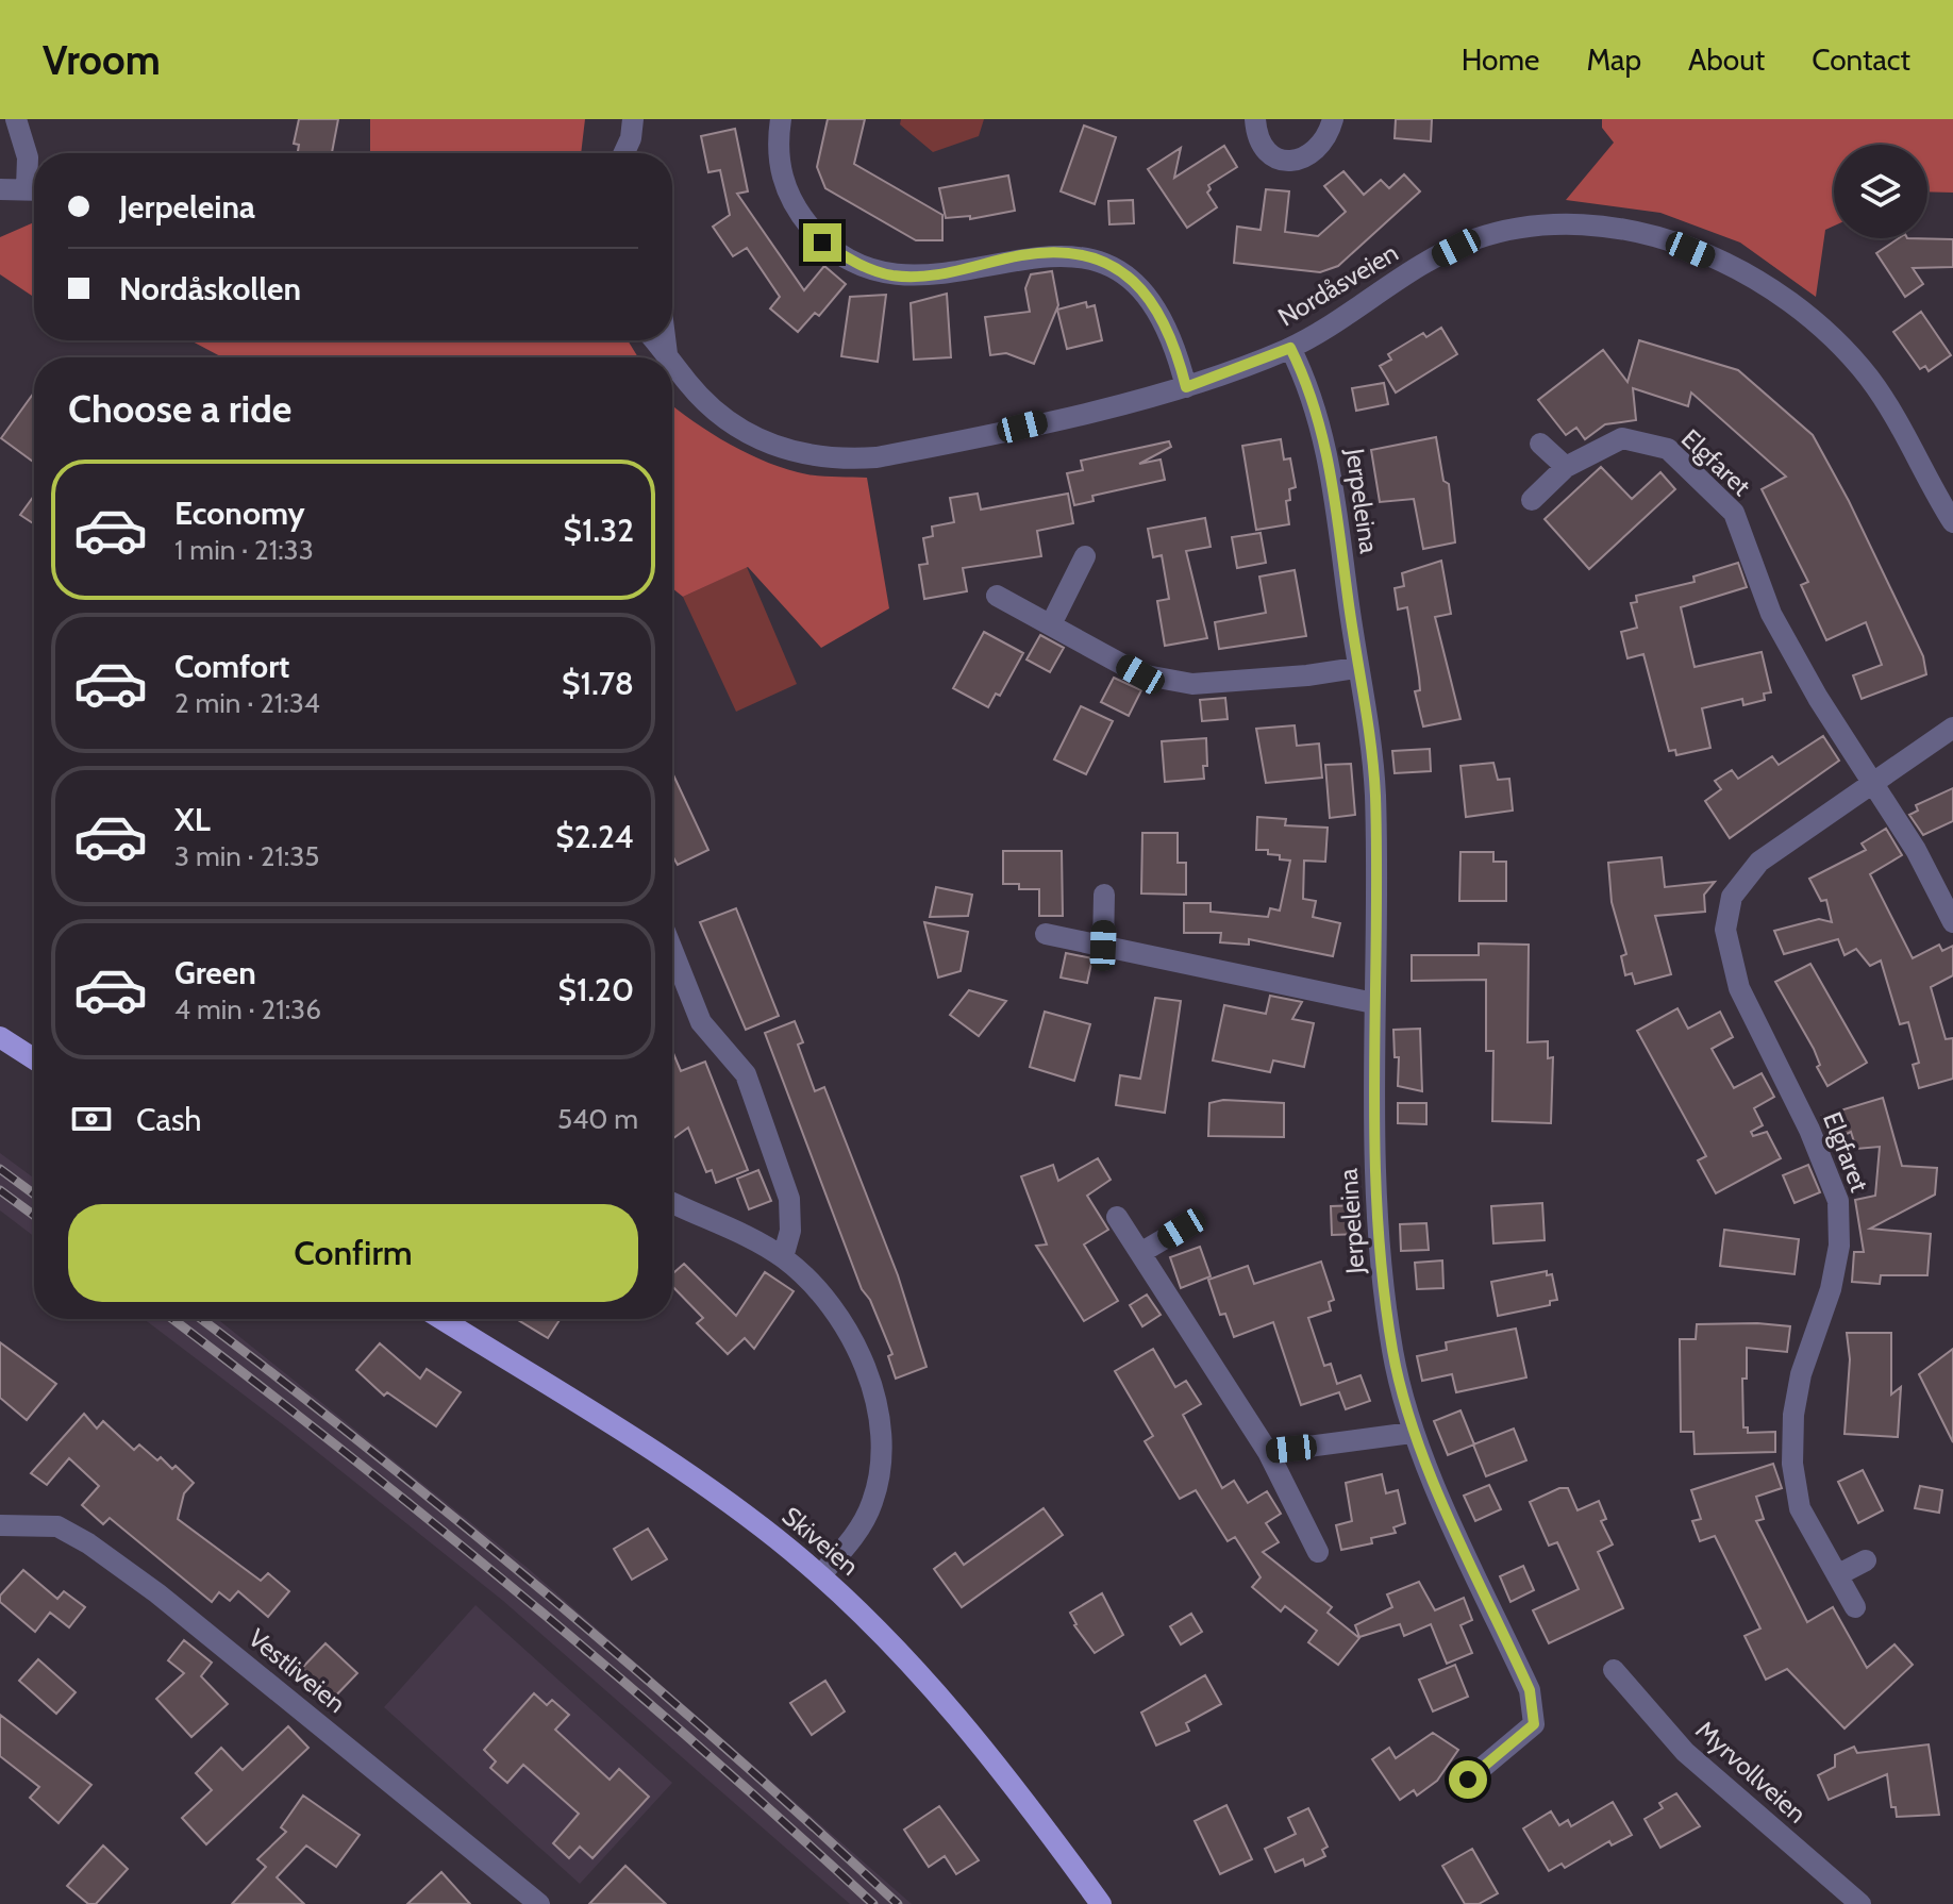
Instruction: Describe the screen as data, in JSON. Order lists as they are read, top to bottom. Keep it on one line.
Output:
{"streets":{"main road":["Skiveien"],"street":["Nordåsveien","Elgfaret","Jerpeleina","Vestliveien","Myrvollveien"]},"crossings":[["Nordåsveien","Jerpeleina"]],"page":{"header":"Vroom","nav":["Home","Map","About","Contact"],"banner":["Jerpeleina","Nordåskollen"],"heading":"Choose a ride","list":[{"name":"Economy","note":"1 min · 21:33","value":"$1.32"},{"name":"Comfort","note":"2 min · 21:34","value":"$1.78"},{"name":"XL","note":"3 min · 21:35","value":"$2.24"},{"name":"Green","note":"4 min · 21:36","value":"$1.20"}],"pay":["Cash","540 m"],"buttons":"Confirm"}}
